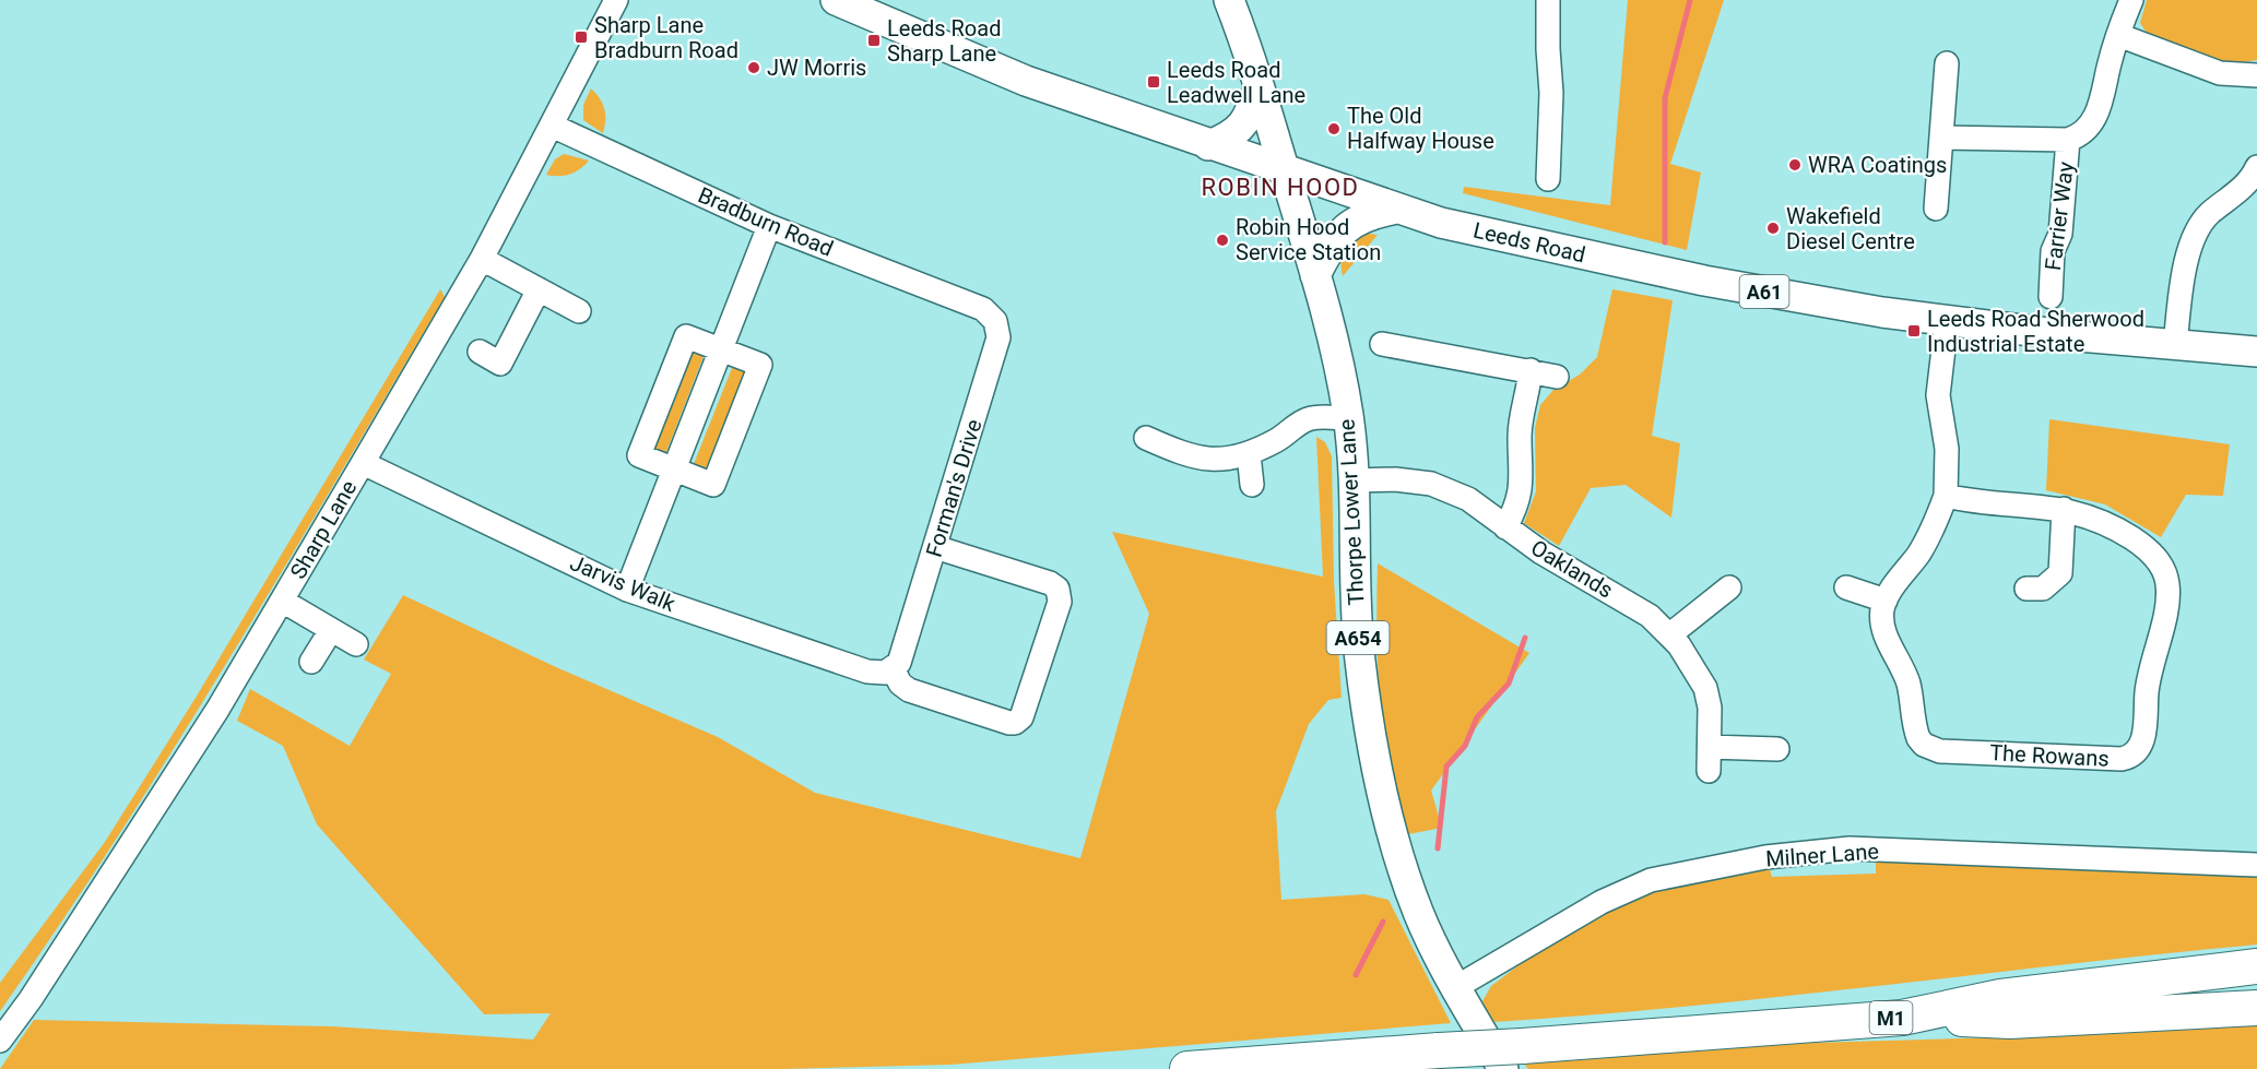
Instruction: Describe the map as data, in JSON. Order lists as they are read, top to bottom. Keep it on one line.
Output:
{"streets":{"highway":["M1"],"main road":["Leeds Road","A61","Thorpe Lower Lane","A654"],"street":["Farrier Way","Bradburn Road","Forman's Drive","Sharp Lane","Oaklands","Jarvis Walk","The Rowans","Milner Lane"]},"crossings":[["Bradburn Road","Forman's Drive"],["Bradburn Road","Sharp Lane"],["Leeds Road","Thorpe Lower Lane"],["Leeds Road","A654"],["Forman's Drive","Jarvis Walk"],["Thorpe Lower Lane","Oaklands"],["Thorpe Lower Lane","A654"],["Thorpe Lower Lane","Milner Lane"],["Thorpe Lower Lane","M1"],["Sharp Lane","Jarvis Walk"]],"districts":["ROBIN HOOD"],"places":{"transit":["Sharp Lane Bradburn Road","Leeds Road Sharp Lane","Leeds Road Leadwell Lane","Leeds Road Sherwood Industrial Estate"],"other":["JW Morris","The Old Halfway House","WRA Coatings","Wakefield Diesel Centre","Robin Hood Service Station"]}}
